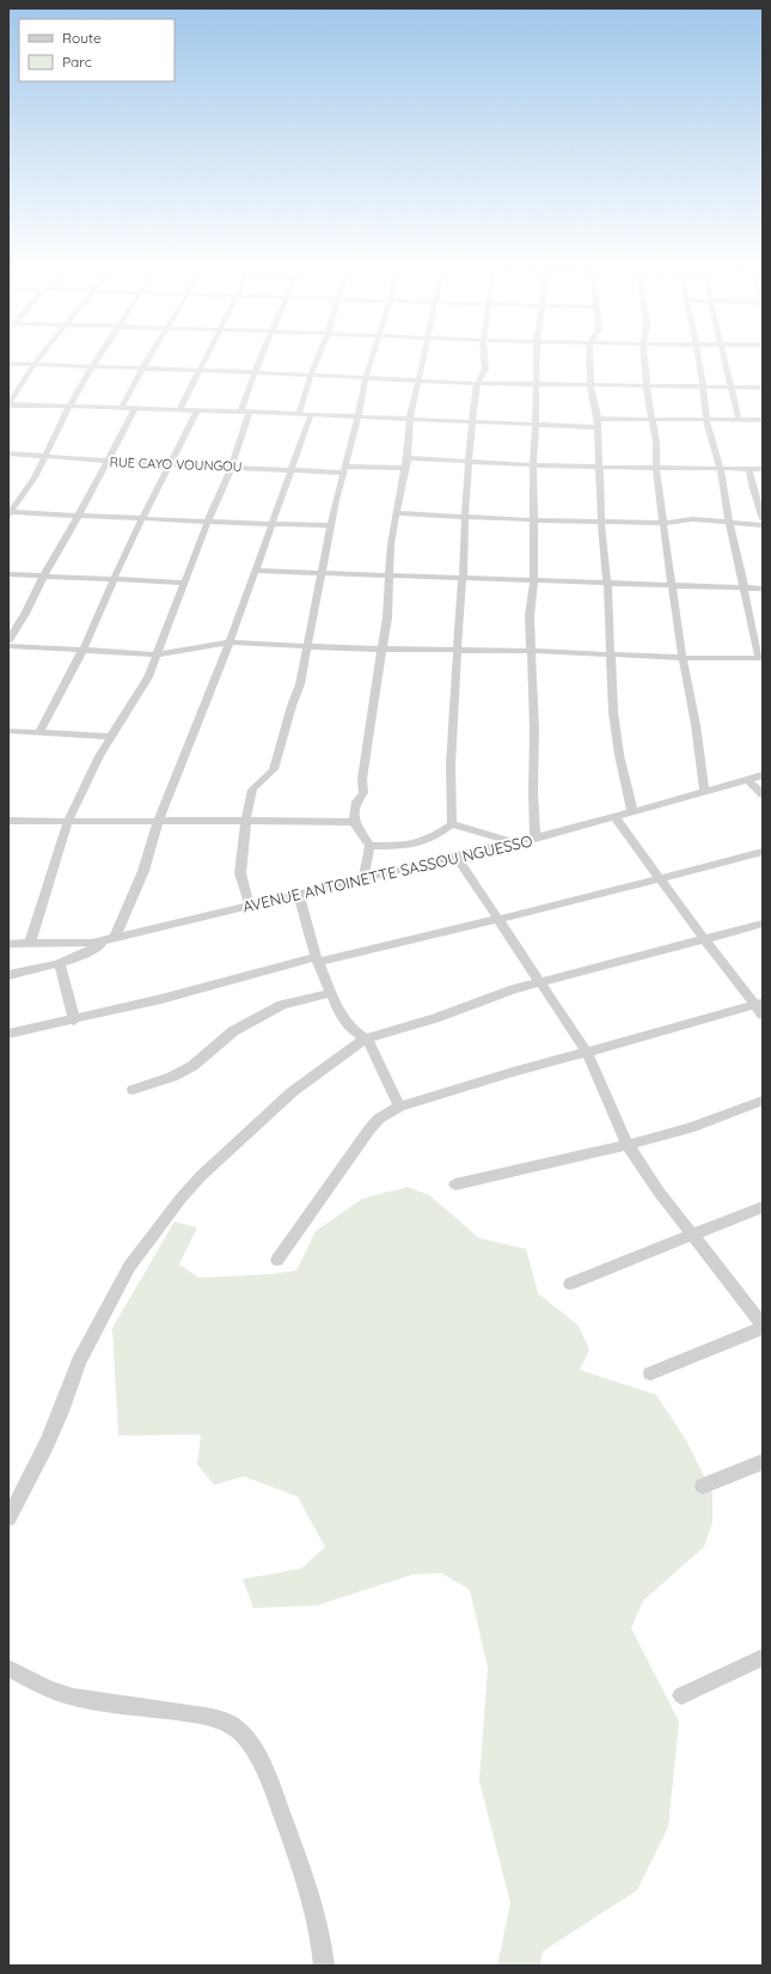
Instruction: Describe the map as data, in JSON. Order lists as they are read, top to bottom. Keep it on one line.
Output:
{"streets":{"street":["RUE CAYO VOUNGOU","AVENUE ANTOINETTE SASSOU NGUESSO"]},"legend":["Route","Parc"]}
